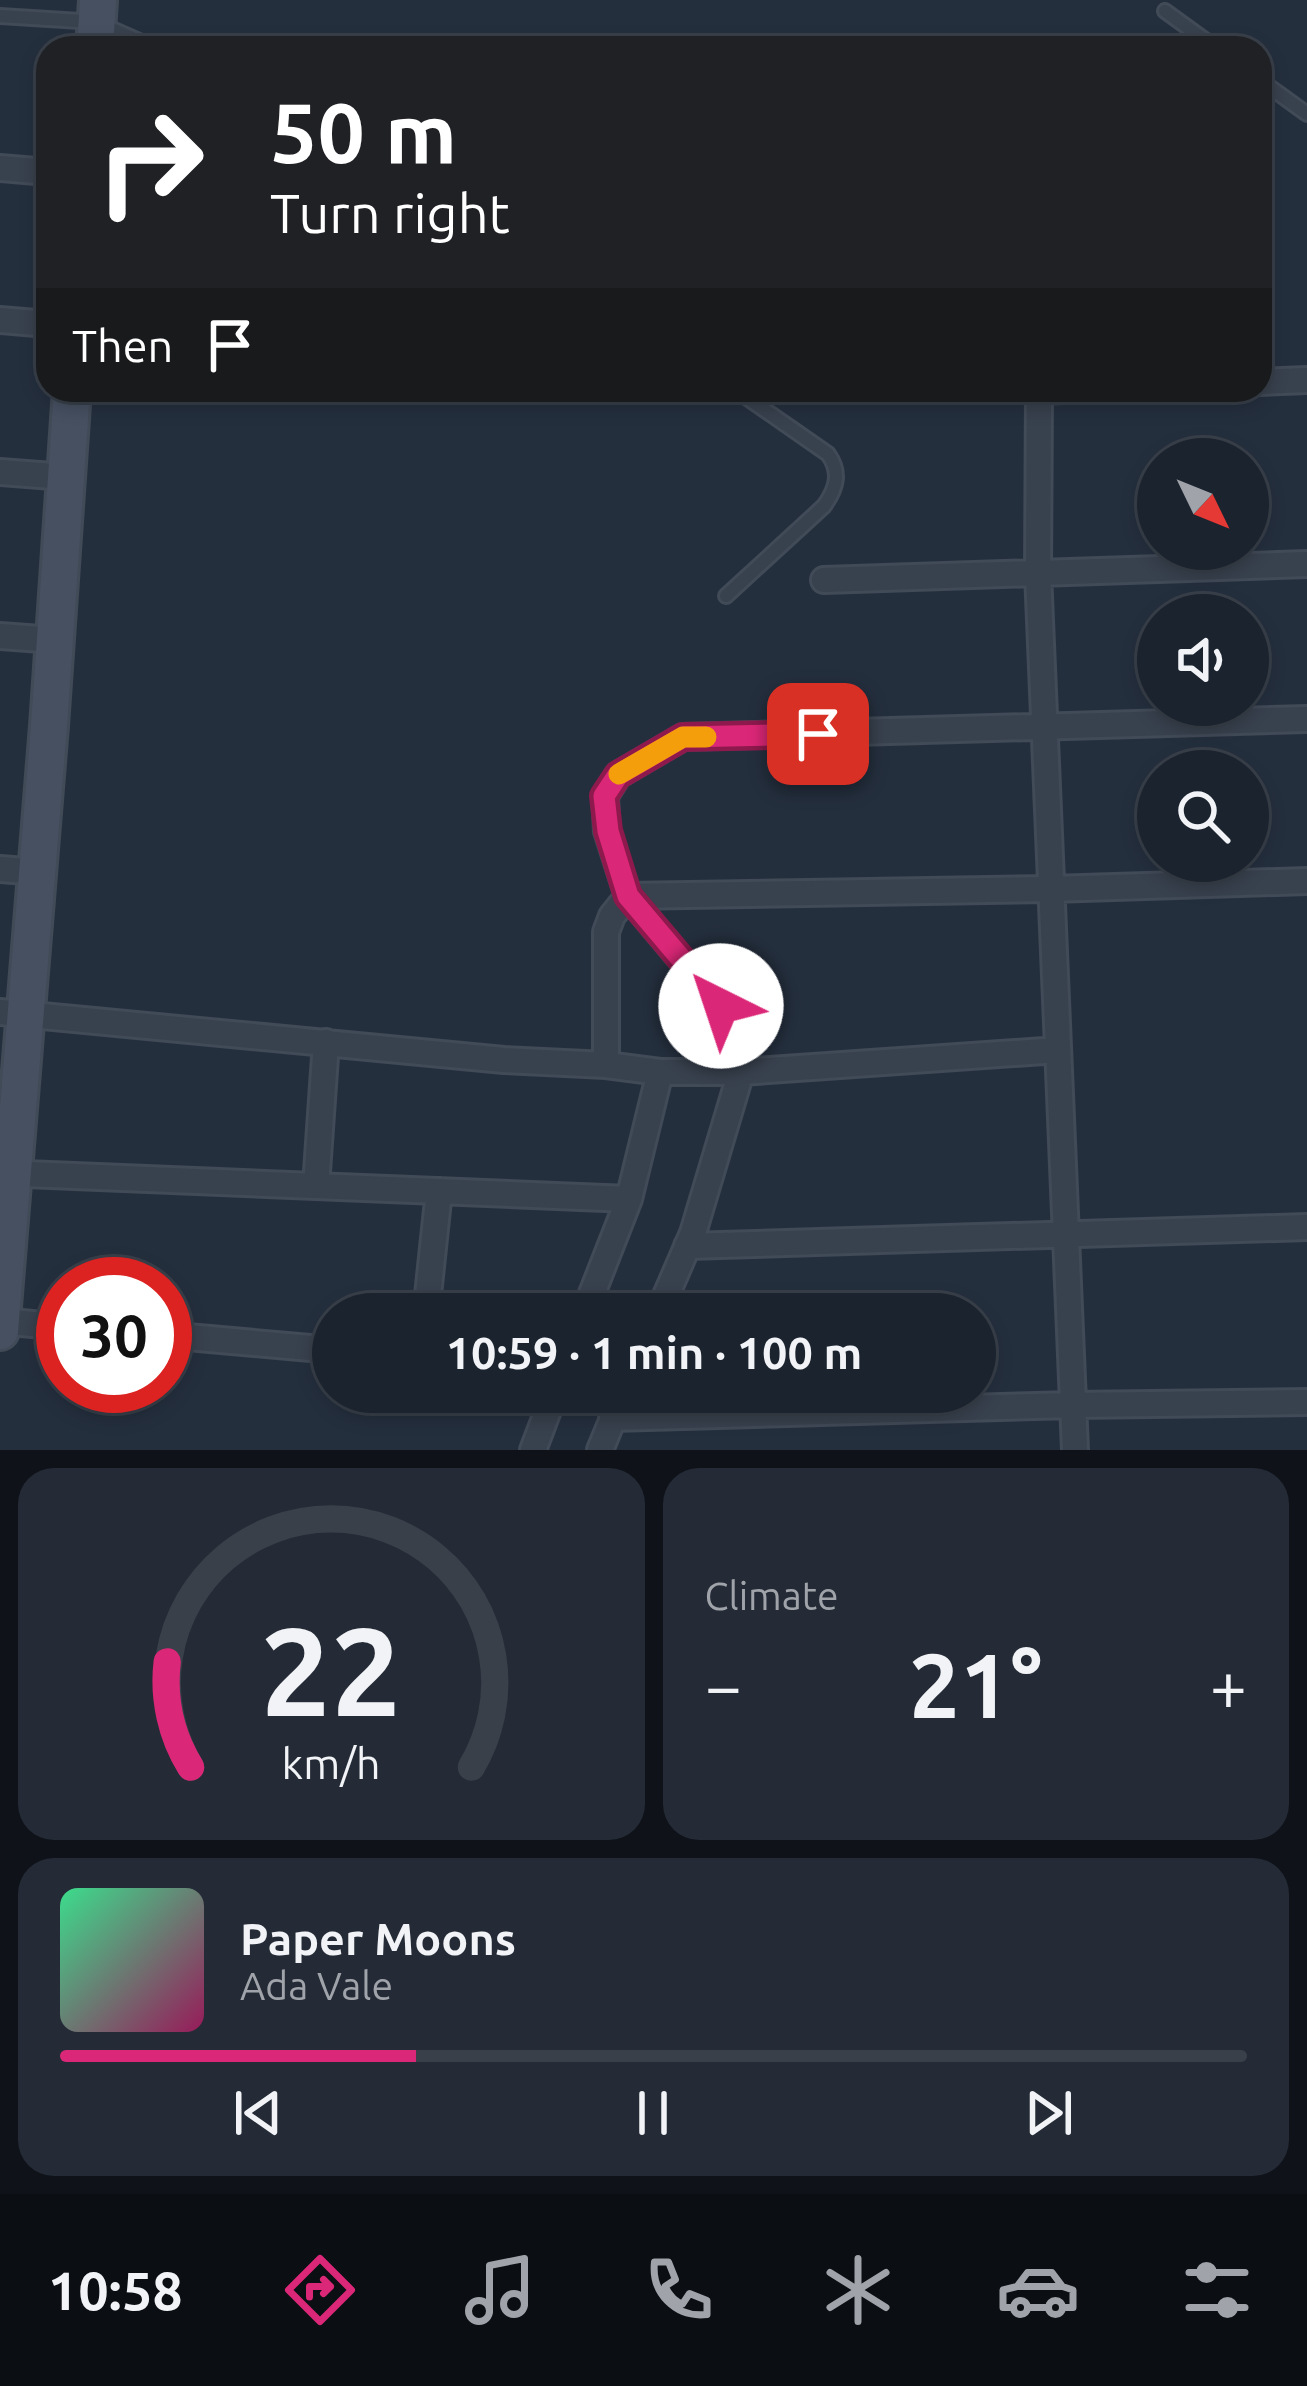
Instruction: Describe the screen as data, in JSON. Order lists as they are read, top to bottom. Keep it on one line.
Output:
{"north":"bottom right","page":{"turn":["50 m","Turn right"],"then":"Then","limit":"30","trip":"10:59 · 1 min · 100 m","tile":"Climate","heat":["−","21°","+"],"song":["Paper Moons","Ada Vale"],"tabs":"10:58","gauge":["22","km/h"]}}
